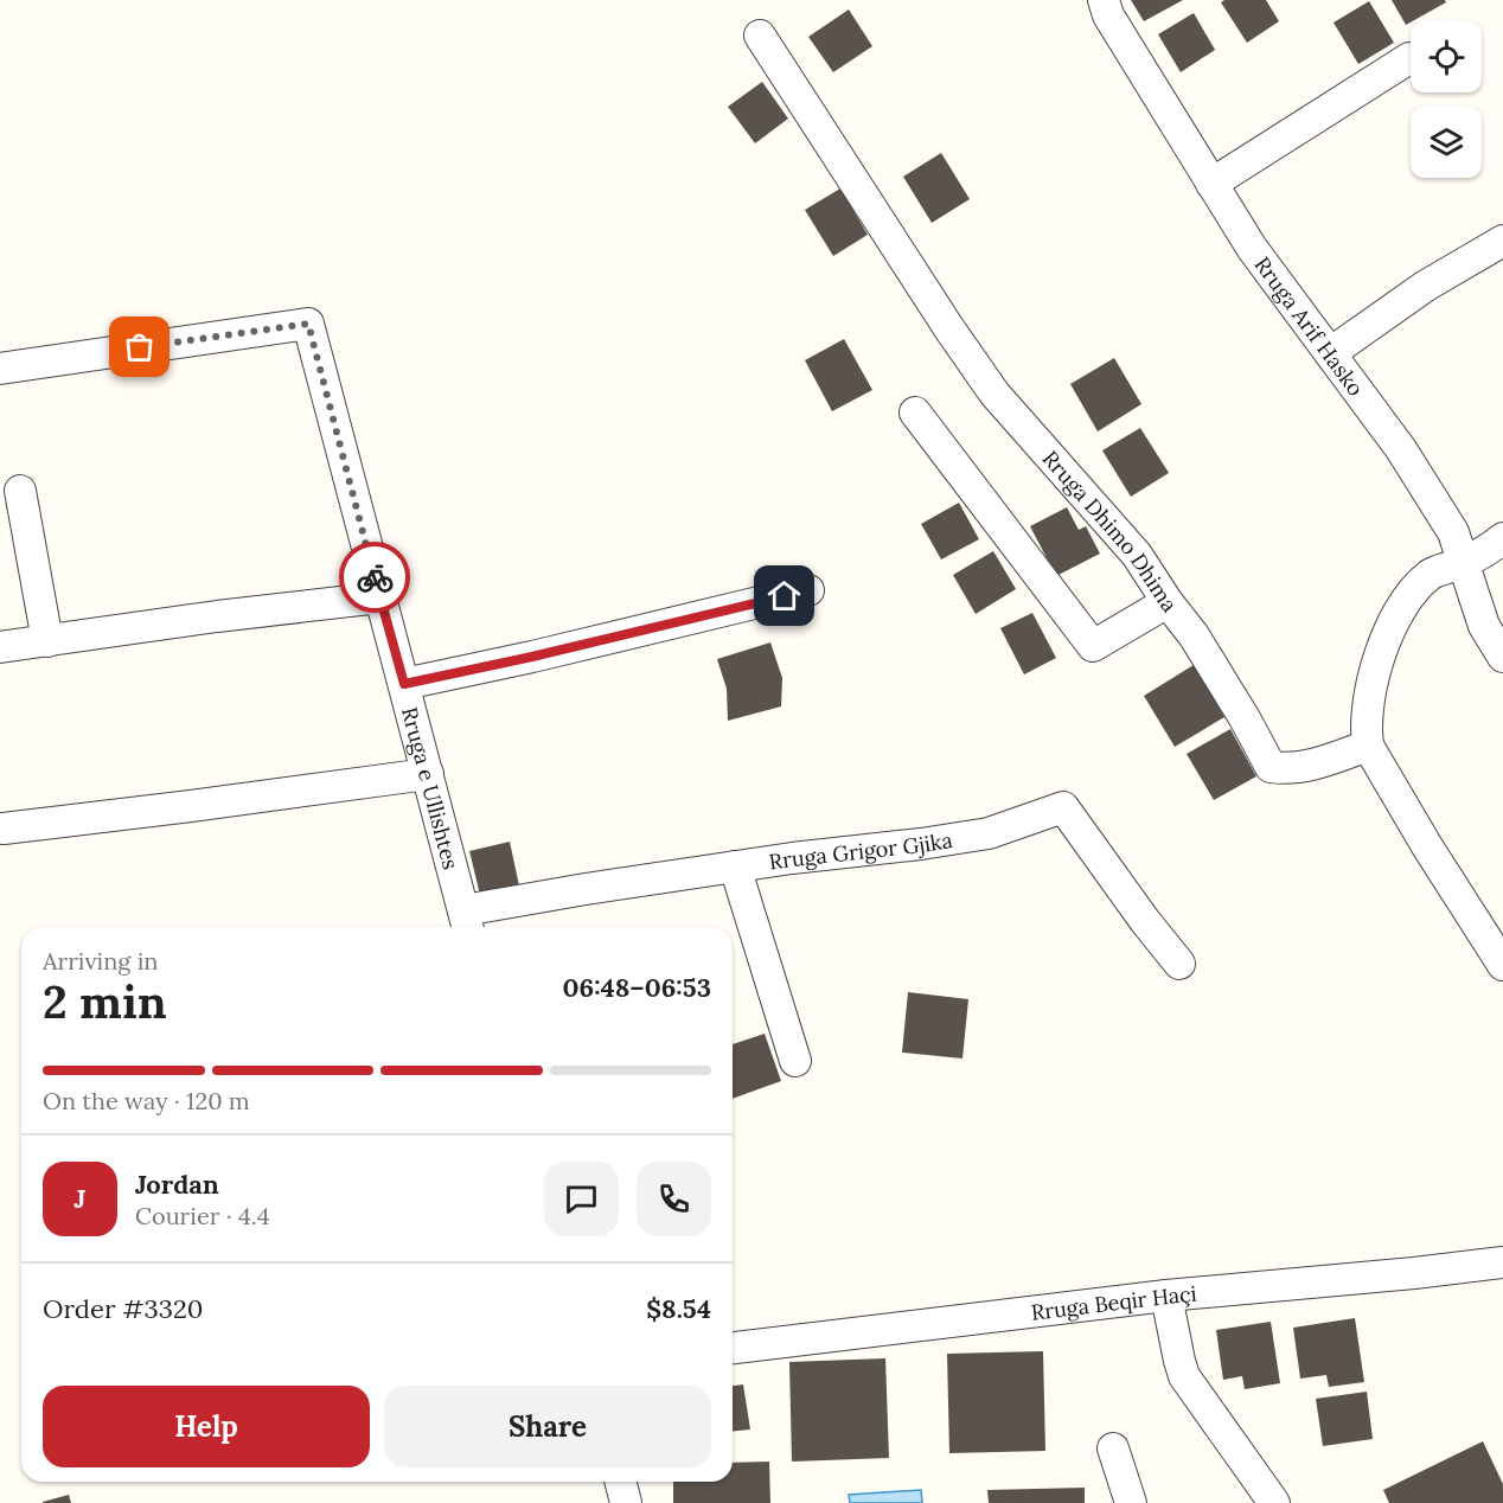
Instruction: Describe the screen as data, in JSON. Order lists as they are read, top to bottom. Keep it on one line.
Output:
{"streets":{"street":["Rruga Arif Hasko","Rruga Dhimo Dhima","Rruga e Ullishtes","Rruga Grigor Gjika","Rruga Beqir Haçi"]},"crossings":[["Rruga e Ullishtes","Rruga Grigor Gjika"]],"page":{"heading":["2 min","Arriving in","06:48–06:53"],"panel":["Jordan","Courier · 4.4","Order #3320","$8.54"],"bar":"On the way · 120 m","round":"J","buttons":["Help","Share"]}}
